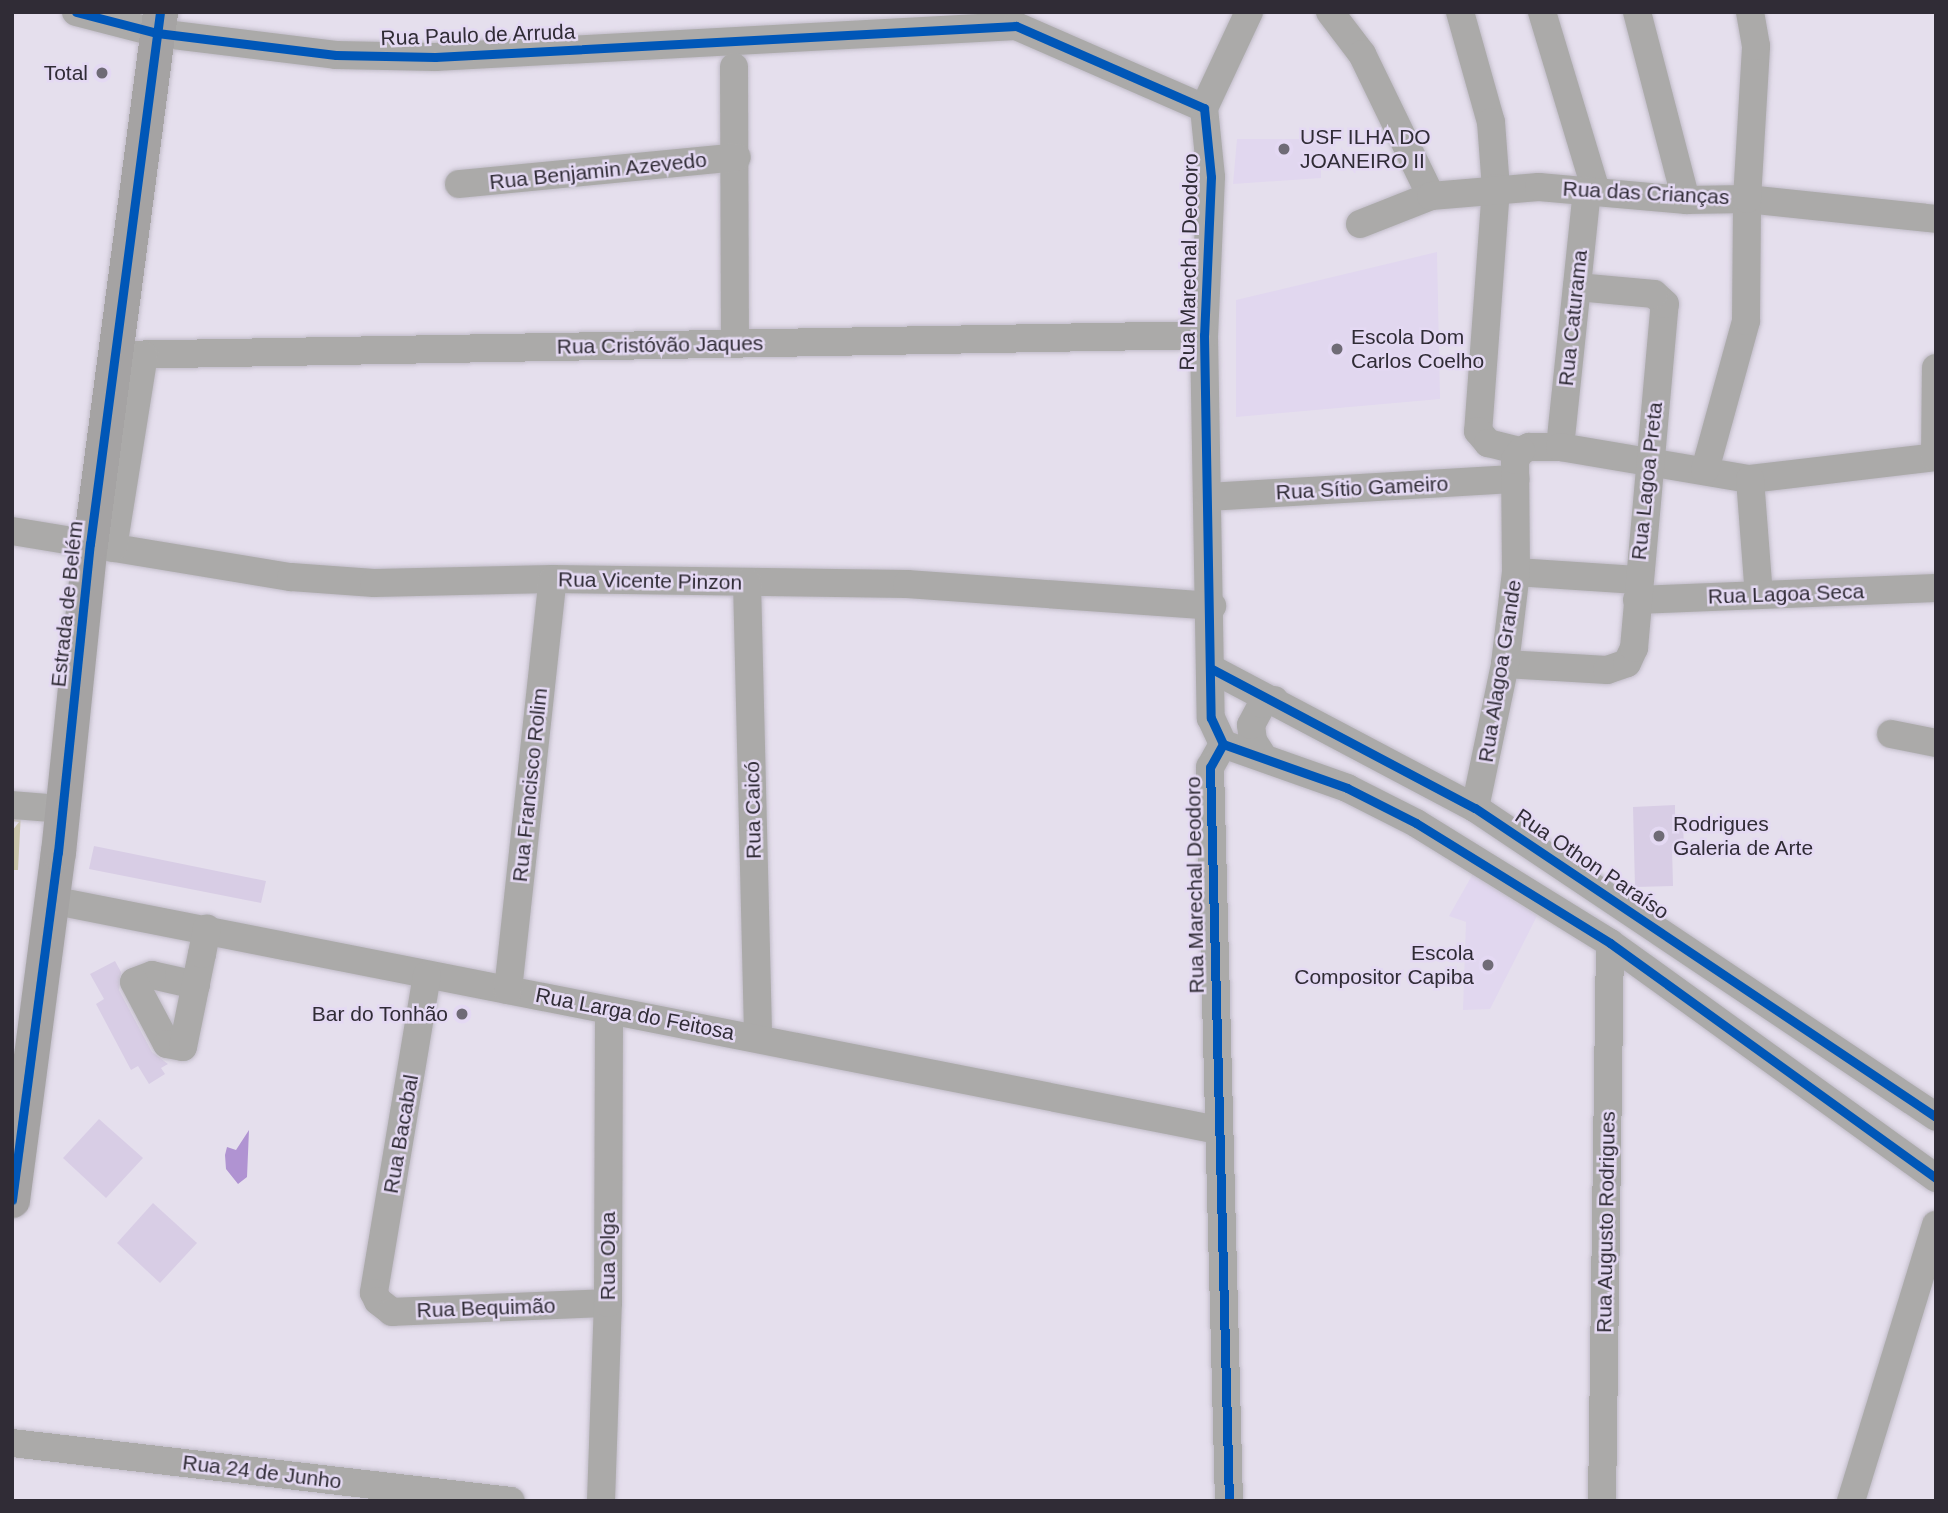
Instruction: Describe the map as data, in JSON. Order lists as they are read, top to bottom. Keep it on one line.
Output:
{"streets":{"main road":["Estrada de Belém"],"street":["Rua Paulo de Arruda","Rua Benjamin Azevedo","Rua das Crianças","Rua Marechal Deodoro","Rua Caturama","Rua Cristóvão Jaques","Rua Lagoa Preta","Rua Sítio Gameiro","Rua Vicente Pinzon","Rua Lagoa Seca","Rua Alagoa Grande","Rua Francisco Rolim","Rua Caicó","Rua Othon Paraíso","Rua Larga do Feitosa","Rua Bacabal","Rua Augusto Rodrigues","Rua Olga","Rua Bequimão","Rua 24 de Junho"]},"crossings":[["Rua Paulo de Arruda","Rua Marechal Deodoro"],["Rua Paulo de Arruda","Estrada de Belém"],["Rua das Crianças","Rua Caturama"],["Rua Marechal Deodoro","Rua Cristóvão Jaques"],["Rua Marechal Deodoro","Rua Sítio Gameiro"],["Rua Marechal Deodoro","Rua Vicente Pinzon"],["Rua Marechal Deodoro","Rua Othon Paraíso"],["Rua Marechal Deodoro","Rua Larga do Feitosa"],["Rua Caturama","Rua Lagoa Preta"],["Rua Cristóvão Jaques","Estrada de Belém"],["Rua Lagoa Preta","Rua Lagoa Seca"],["Rua Lagoa Preta","Rua Alagoa Grande"],["Rua Sítio Gameiro","Rua Alagoa Grande"],["Rua Vicente Pinzon","Estrada de Belém"],["Rua Vicente Pinzon","Rua Francisco Rolim"],["Rua Vicente Pinzon","Rua Caicó"],["Rua Lagoa Seca","Rua Alagoa Grande"],["Estrada de Belém","Rua Larga do Feitosa"],["Rua Alagoa Grande","Rua Othon Paraíso"],["Rua Francisco Rolim","Rua Larga do Feitosa"],["Rua Caicó","Rua Larga do Feitosa"],["Rua Larga do Feitosa","Rua Bacabal"],["Rua Larga do Feitosa","Rua Olga"],["Rua Bacabal","Rua Bequimão"],["Rua Olga","Rua Bequimão"]],"places":["Total","USF ILHA DO JOANEIRO II","Escola Dom Carlos Coelho","Rodrigues Galeria de Arte","Escola Compositor Capiba","Bar do Tonhão"]}
